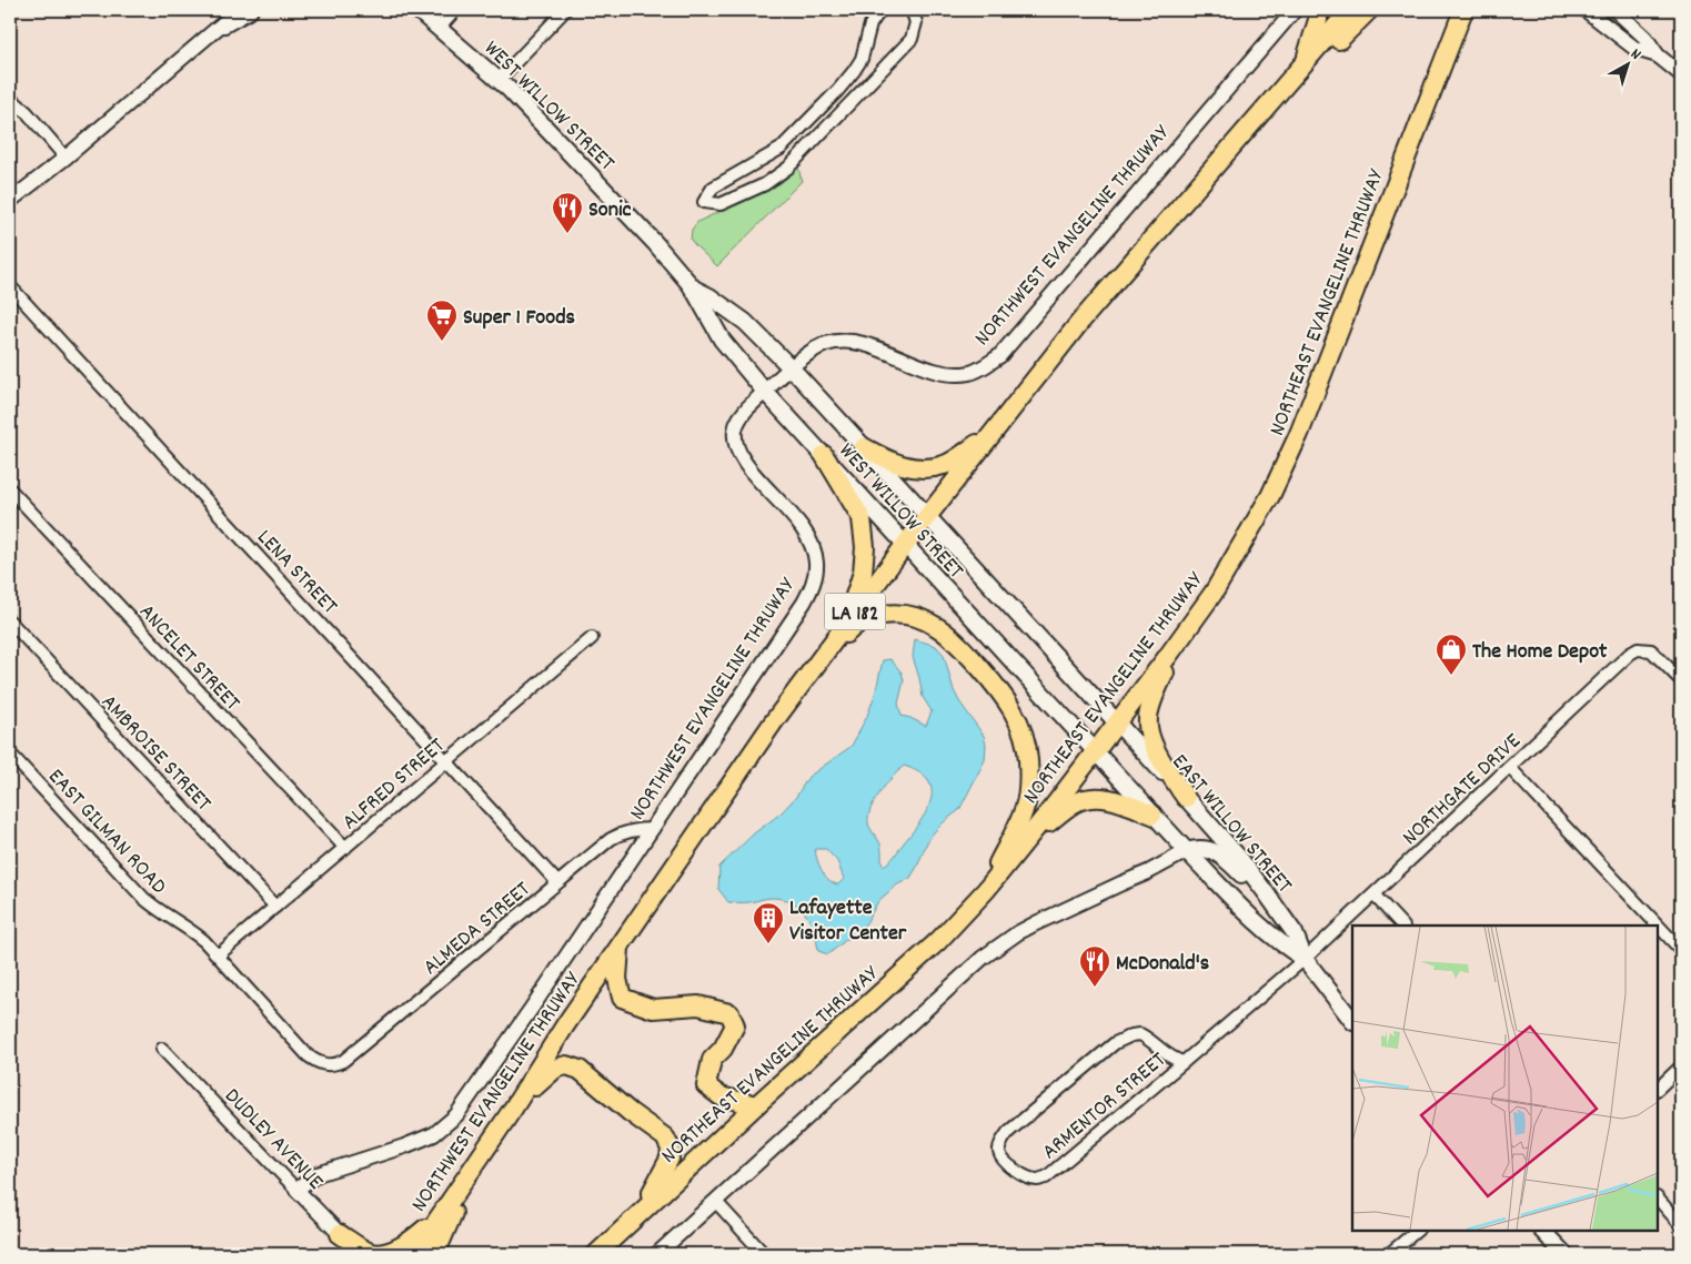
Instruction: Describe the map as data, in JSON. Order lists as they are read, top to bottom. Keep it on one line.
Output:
{"streets":{"highway":["NORTHWEST EVANGELINE THRUWAY","NORTHEAST EVANGELINE THRUWAY","LA 182"],"main road":["WEST WILLOW STREET","EAST WILLOW STREET"],"street":["LENA STREET","ANCELET STREET","AMBROISE STREET","ALFRED STREET","NORTHGATE DRIVE","EAST GILMAN ROAD","ALMEDA STREET","ARMENTOR STREET","DUDLEY AVENUE"]},"crossings":[["WEST WILLOW STREET","NORTHWEST EVANGELINE THRUWAY"],["WEST WILLOW STREET","NORTHEAST EVANGELINE THRUWAY"],["WEST WILLOW STREET","EAST WILLOW STREET"],["NORTHWEST EVANGELINE THRUWAY","ALMEDA STREET"],["NORTHWEST EVANGELINE THRUWAY","DUDLEY AVENUE"],["NORTHEAST EVANGELINE THRUWAY","EAST WILLOW STREET"],["LENA STREET","ALFRED STREET"],["LENA STREET","ALMEDA STREET"],["ANCELET STREET","ALFRED STREET"],["AMBROISE STREET","ALFRED STREET"],["ALFRED STREET","EAST GILMAN ROAD"],["NORTHGATE DRIVE","EAST WILLOW STREET"],["NORTHGATE DRIVE","ARMENTOR STREET"],["EAST WILLOW STREET","ARMENTOR STREET"],["EAST GILMAN ROAD","ALMEDA STREET"]],"places":{"restaurant":["Sonic","McDonald's"],"supermarket":["Super 1 Foods"],"shop":["The Home Depot"],"building":["Lafayette Visitor Center"]},"north":"top right"}
